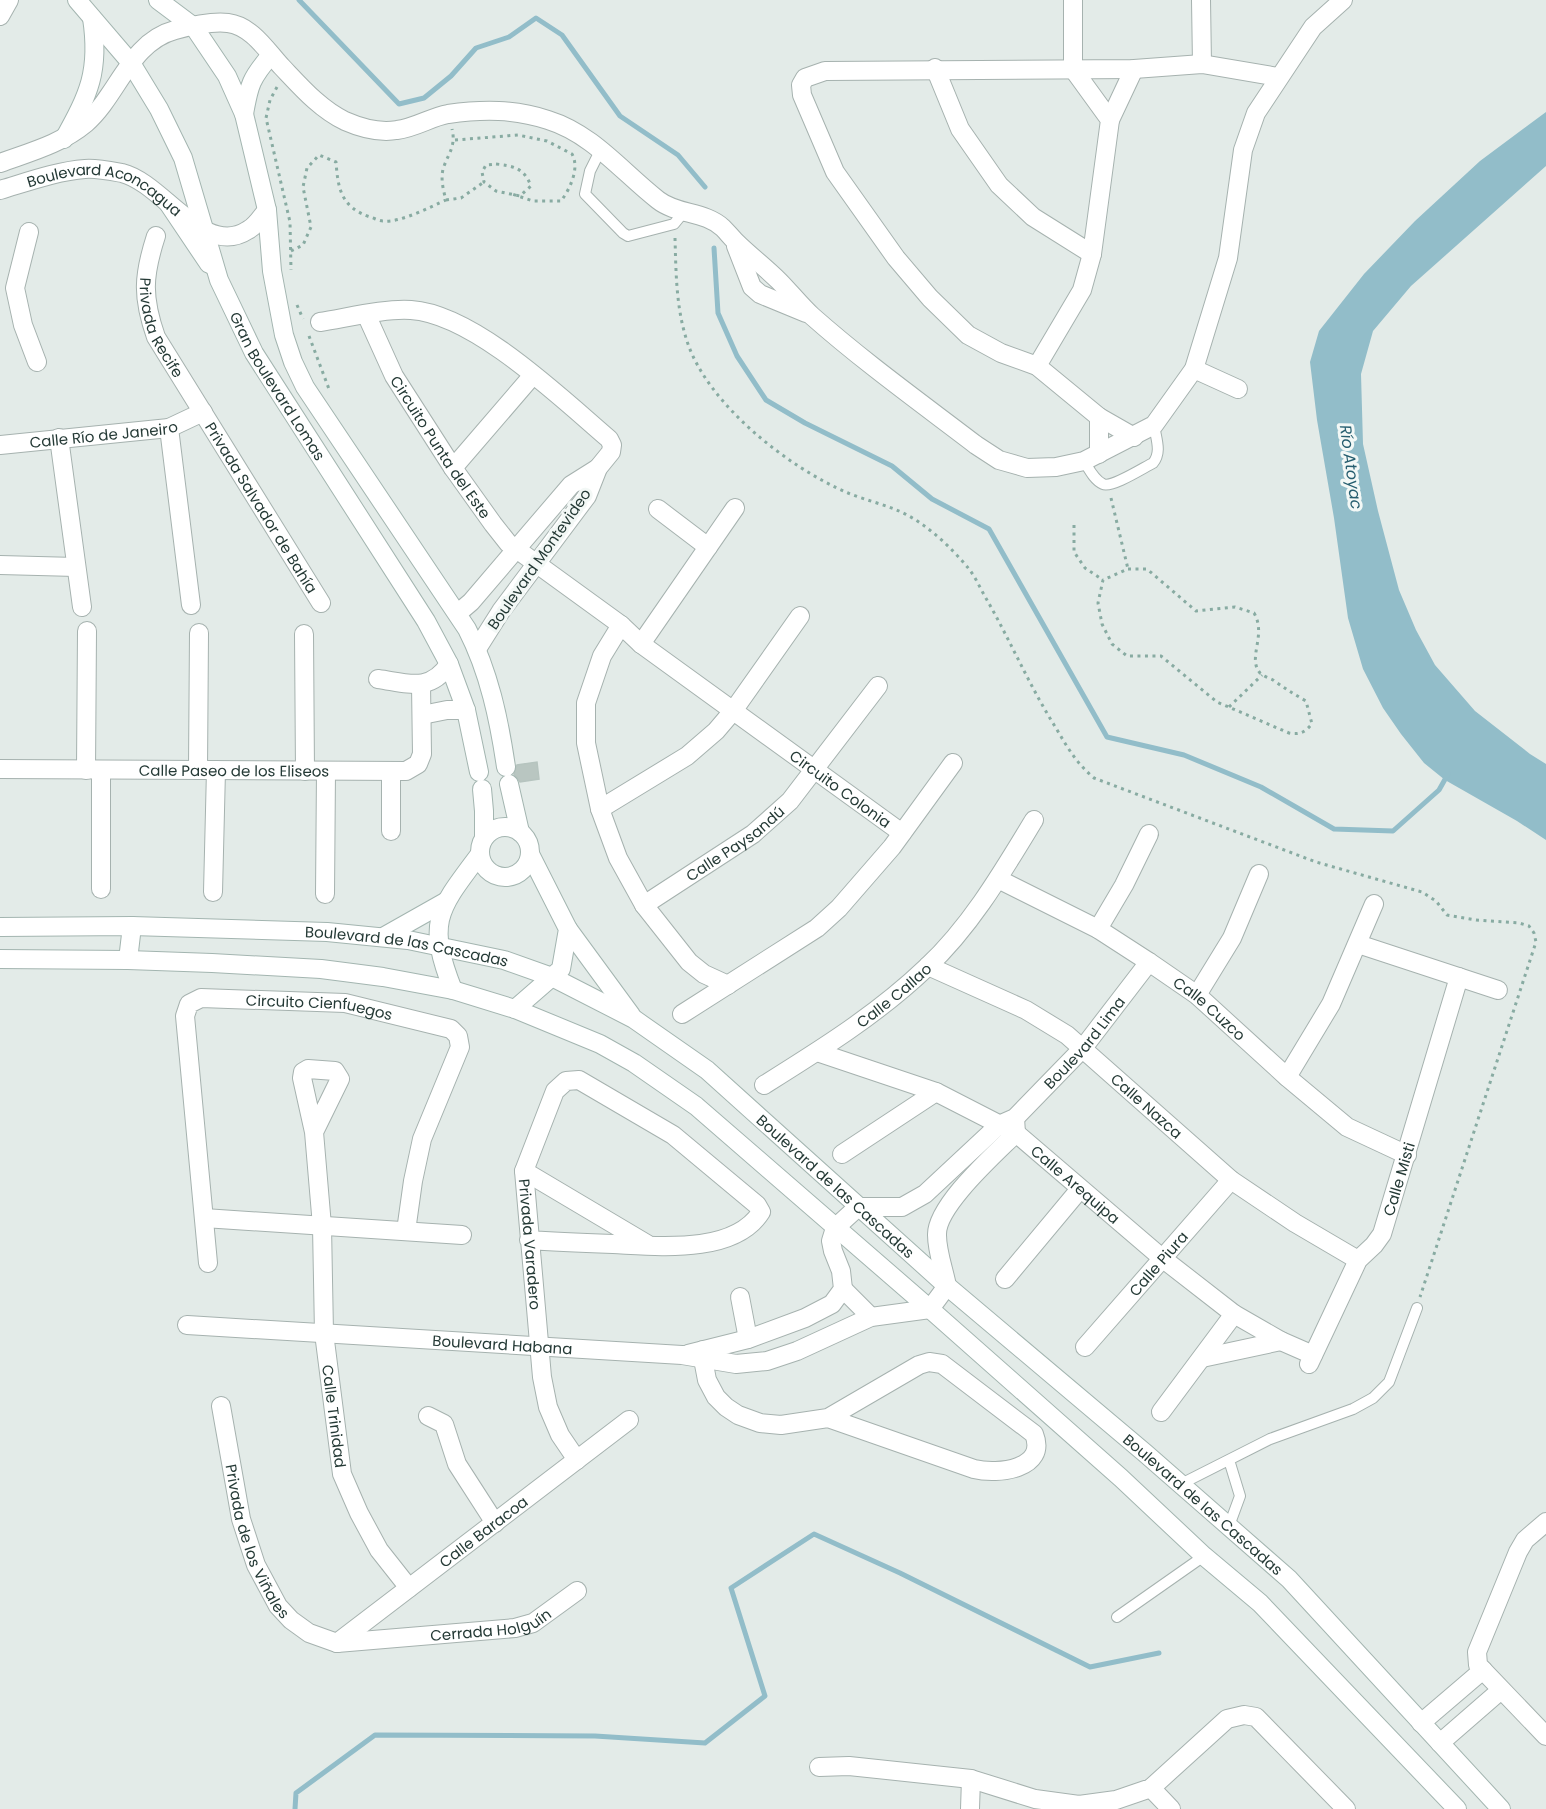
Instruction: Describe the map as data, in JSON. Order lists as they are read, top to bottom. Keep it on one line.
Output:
{"streets":{"street":["Boulevard Aconcagua","Privada Recife","Gran Boulevard Lomas","Calle Río de Janeiro","Circuito Punta del Este","Privada Salvador de Bahía","Boulevard Montevideo","Calle Paseo de los Eliseos","Circuito Colonia","Calle Paysandú","Boulevard de las Cascadas","Calle Callao","Circuito Cienfuegos","Calle Cuzco","Boulevard Lima","Calle Nazca","Calle Misti","Calle Arequipa","Privada Varadero","Calle Piura","Boulevard Habana","Calle Trinidad","Calle Baracoa","Privada de los Viñales","Cerrada Holguín"]},"crossings":[["Boulevard Aconcagua","Gran Boulevard Lomas"],["Privada Recife","Calle Río de Janeiro"],["Privada Recife","Privada Salvador de Bahía"],["Gran Boulevard Lomas","Boulevard Montevideo"],["Calle Río de Janeiro","Privada Salvador de Bahía"],["Circuito Punta del Este","Boulevard Montevideo"],["Circuito Punta del Este","Circuito Colonia"],["Boulevard Montevideo","Circuito Colonia"],["Circuito Colonia","Calle Paysandú"],["Boulevard de las Cascadas","Boulevard Lima"],["Boulevard de las Cascadas","Boulevard Habana"],["Calle Callao","Calle Cuzco"],["Calle Callao","Calle Nazca"],["Calle Callao","Calle Arequipa"],["Calle Cuzco","Boulevard Lima"],["Calle Cuzco","Calle Misti"],["Boulevard Lima","Calle Nazca"],["Boulevard Lima","Calle Arequipa"],["Calle Nazca","Calle Misti"],["Calle Nazca","Calle Piura"],["Calle Misti","Calle Arequipa"],["Calle Arequipa","Calle Piura"],["Privada Varadero","Boulevard Habana"],["Privada Varadero","Calle Baracoa"],["Boulevard Habana","Calle Trinidad"],["Calle Trinidad","Calle Baracoa"],["Calle Baracoa","Privada de los Viñales"],["Calle Baracoa","Cerrada Holguín"],["Privada de los Viñales","Cerrada Holguín"]],"water":["Río Atoyac"]}
